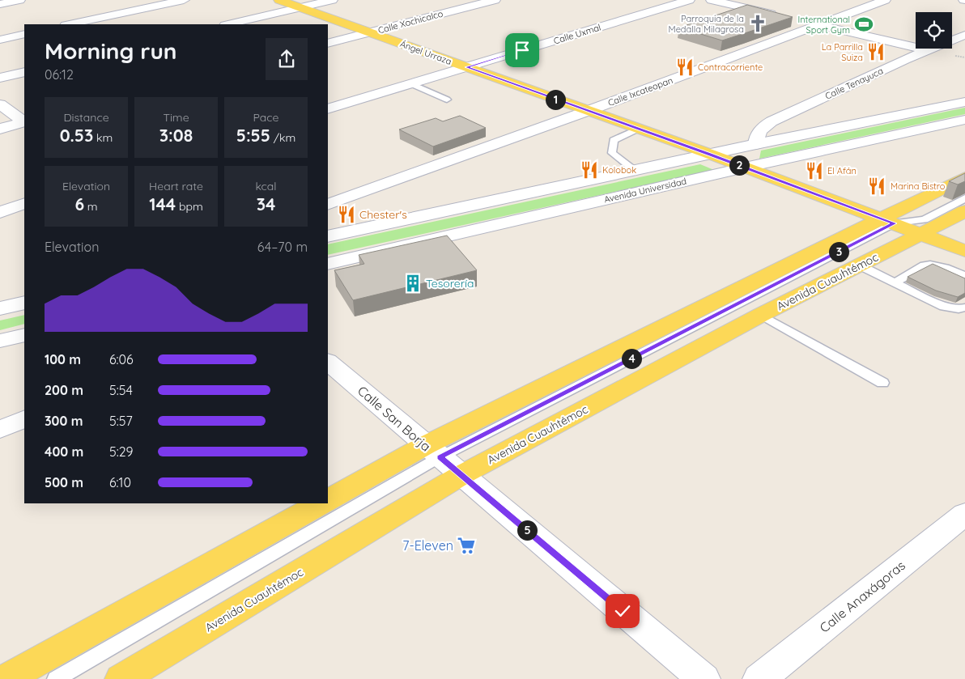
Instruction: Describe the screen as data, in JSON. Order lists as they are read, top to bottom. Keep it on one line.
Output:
{"streets":{"main road":["Ángel Urraza","Avenida Cuauhtémoc"],"street":["Calle Xochicalco","Calle Uxmal","Calle Tenayuca","Calle Ixcateopan","Avenida Universidad","Calle San Borja","Calle Anaxágoras"]},"crossings":[["Calle Xochicalco","Ángel Urraza"],["Calle Uxmal","Ángel Urraza"],["Ángel Urraza","Calle Ixcateopan"],["Ángel Urraza","Avenida Universidad"],["Calle Tenayuca","Avenida Universidad"],["Avenida Cuauhtémoc","Calle San Borja"]],"places":{"church":["Parroquia de la Medalla Milagrosa"],"sports":["International Sport Gym"],"restaurant":["La Parrilla Suiza","Contracorriente","Kolobok","El Afán","Marina Bistro","Chester's"],"building":["Tesorería"],"supermarket":["7-Eleven"]},"page":{"heading":["Morning run","06:12"],"pins":["1","2","3","4","5"],"stats":[["Distance","0.53 km"],["Time","3:08"],["Pace","5:55 /km"],["Elevation","6 m"],["Heart rate","144 bpm"],["kcal","34"]],"chart":["Elevation","64–70 m"],"list":[{"name":"100 m","note":"6:06"},{"name":"200 m","note":"5:54"},{"name":"300 m","note":"5:57"},{"name":"400 m","note":"5:29"},{"name":"500 m","note":"6:10"}]}}
